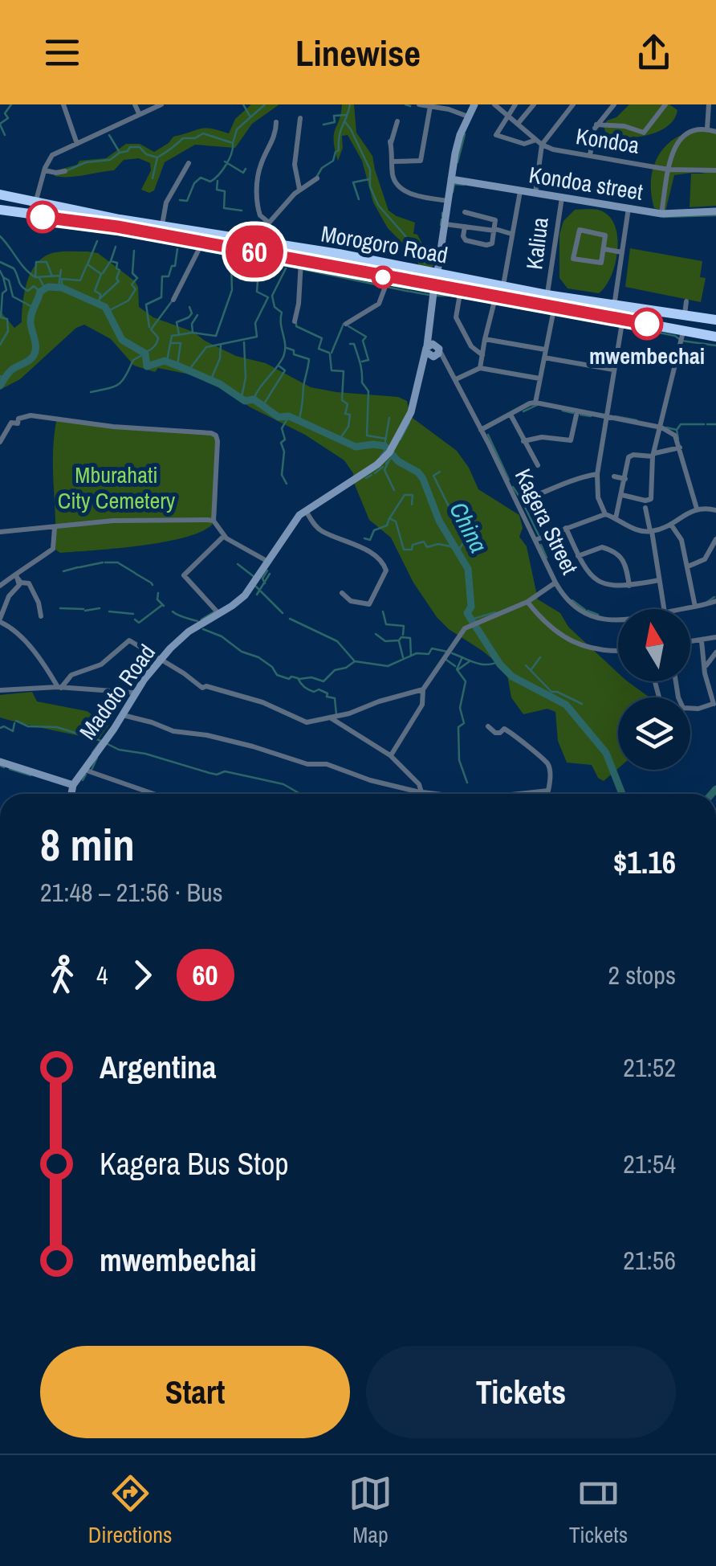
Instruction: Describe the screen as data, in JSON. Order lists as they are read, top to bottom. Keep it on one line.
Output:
{"streets":{"highway":["Morogoro Road"],"main road":["Kondoa street","Madoto Road"],"street":["Kondoa","Kaliua","Kagera Street"]},"crossings":[["Kondoa street","Kaliua"],["Kaliua","Morogoro Road"],["Kagera Street","Madoto Road"]],"water":["China"],"parks":["Mburahati City Cemetery"],"places":["mwembechai"],"lines":["bus line 60"],"north":"top","page":{"header":"Linewise","on_map":"60","heading":["8 min","21:48 – 21:56 · Bus","$1.16"],"legs":["4","60","2 stops"],"list":[{"name":"Argentina","value":"21:52"},{"name":"Kagera Bus Stop","value":"21:54"},{"name":"mwembechai","value":"21:56"}],"buttons":["Start","Tickets"],"tabs":["Directions","Map","Tickets"]}}
